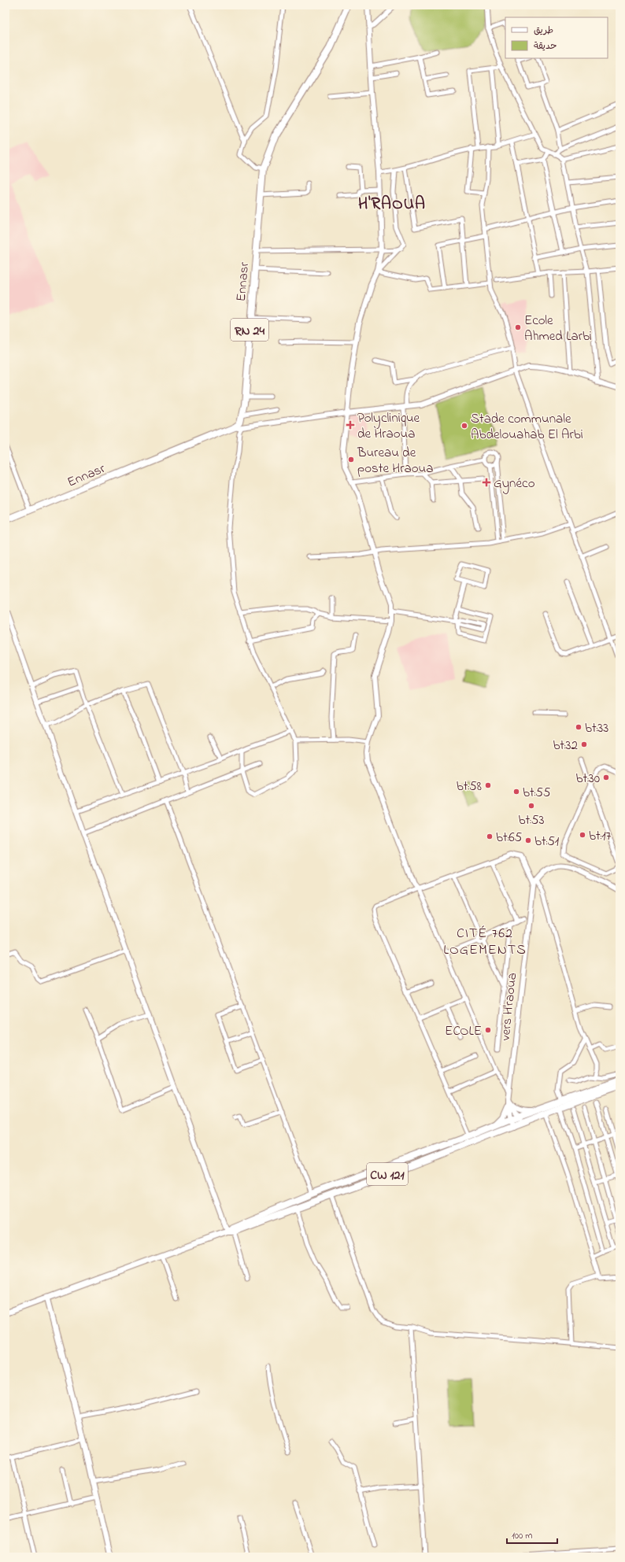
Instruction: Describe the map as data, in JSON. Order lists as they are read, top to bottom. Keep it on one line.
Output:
{"streets":{"main road":["Ennasr","RN 24","CW 121"],"street":["vers H'raoua"]},"crossings":[["vers H'raoua","CW 121"]],"districts":["H'RAOUA","CITÉ 762 LOGEMENTS"],"places":{"other":["Ecole Ahmed Larbi","Stade communale Abdelouahab El Arbi","Bureau de poste Hraoua","bt:33","bt:32","bt:30","bt:58","bt:55","bt:53","bt:17","bt:65","bt:51","ECOLE"],"health":["Polyclinique de Hraoua","Gynéco"]},"legend":["طريق","حديقة"],"scale_bar":"100 m"}
